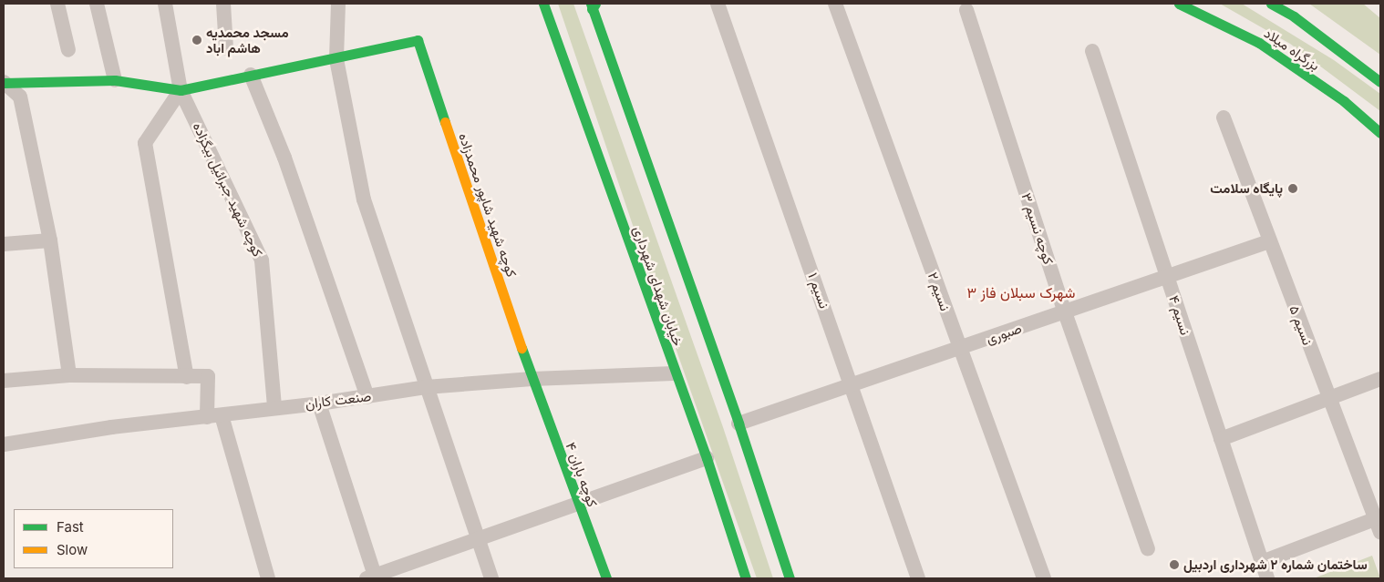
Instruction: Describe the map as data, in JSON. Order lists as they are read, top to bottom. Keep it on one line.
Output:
{"streets":{"main road":["بزرگراه میلاد","کوچه شهید شاپور محمدزاده","خیابان شهدای شهرداری","کوچه باران ۴"],"street":["کوچه شهید جبرائیل بیگزاده","کوچه نسیم ۳","نسیم ۱","نسیم ۲","نسیم ۴","نسیم ۵","صبوری","صنعت کاران"]},"crossings":[["کوچه شهید جبرائیل بیگزاده","صنعت کاران"],["کوچه شهید شاپور محمدزاده","صنعت کاران"],["کوچه شهید شاپور محمدزاده","کوچه باران ۴"],["کوچه نسیم ۳","صبوری"],["خیابان شهدای شهرداری","صنعت کاران"],["نسیم ۱","صبوری"],["نسیم ۲","صبوری"],["نسیم ۴","صبوری"],["نسیم ۵","صبوری"],["صنعت کاران","کوچه باران ۴"]],"districts":["شهرک سبلان فاز ۳"],"places":["مسجد محمدیه هاشم اباد","پایگاه سلامت","ساختمان شماره ۲ شهرداری اردبیل"],"legend":["Fast","Slow"]}
